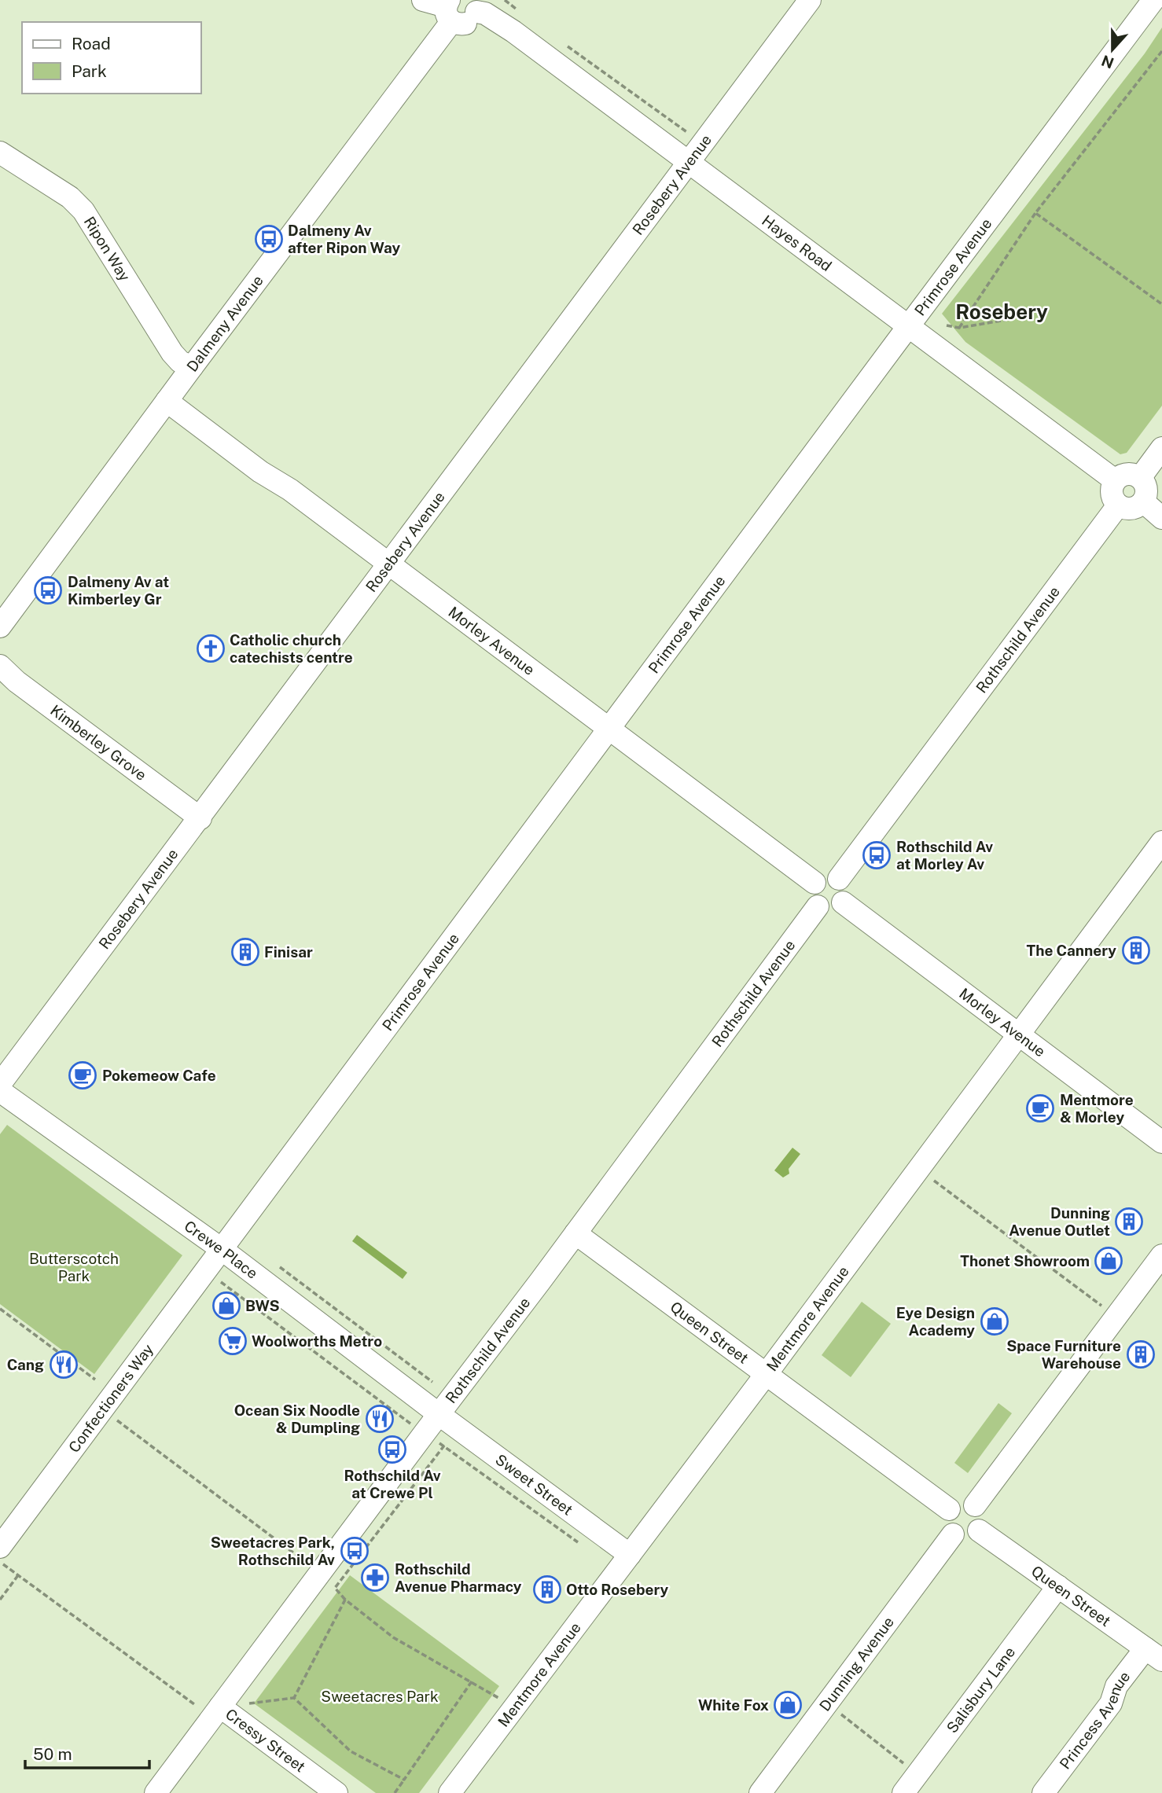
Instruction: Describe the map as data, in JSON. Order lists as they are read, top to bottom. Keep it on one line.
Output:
{"streets":{"street":["Rosebery Avenue","Hayes Road","Ripon Way","Primrose Avenue","Dalmeny Avenue","Rothschild Avenue","Morley Avenue","Kimberley Grove","Crewe Place","Mentmore Avenue","Queen Street","Confectioners Way","Sweet Street","Dunning Avenue","Salisbury Lane","Princess Avenue","Cressy Street"]},"crossings":[["Rosebery Avenue","Hayes Road"],["Rosebery Avenue","Morley Avenue"],["Rosebery Avenue","Kimberley Grove"],["Hayes Road","Primrose Avenue"],["Hayes Road","Rothschild Avenue"],["Ripon Way","Dalmeny Avenue"],["Primrose Avenue","Morley Avenue"],["Primrose Avenue","Crewe Place"],["Primrose Avenue","Confectioners Way"],["Dalmeny Avenue","Morley Avenue"],["Rothschild Avenue","Morley Avenue"],["Rothschild Avenue","Crewe Place"],["Rothschild Avenue","Queen Street"],["Rothschild Avenue","Sweet Street"],["Rothschild Avenue","Cressy Street"],["Morley Avenue","Mentmore Avenue"],["Crewe Place","Confectioners Way"],["Crewe Place","Sweet Street"],["Mentmore Avenue","Queen Street"],["Mentmore Avenue","Sweet Street"],["Queen Street","Dunning Avenue"],["Queen Street","Salisbury Lane"],["Queen Street","Princess Avenue"]],"districts":["Rosebery"],"parks":["Butterscotch Park","Sweetacres Park"],"places":{"bus stop":["Dalmeny Av after Ripon Way","Dalmeny Av at Kimberley Gr","Rothschild Av at Morley Av","Rothschild Av at Crewe Pl","Sweetacres Park, Rothschild Av"],"church":["Catholic church catechists centre"],"building":["The Cannery","Finisar","Dunning Avenue Outlet","Space Furniture Warehouse","Otto Rosebery"],"cafe":["Pokemeow Cafe","Mentmore & Morley"],"shop":["Thonet Showroom","BWS","Eye Design Academy","White Fox"],"supermarket":["Woolworths Metro"],"restaurant":["Cang","Ocean Six Noodle & Dumpling"],"pharmacy":["Rothschild Avenue Pharmacy"]},"legend":["Road","Park"],"scale_bar":"50 m","north":"bottom"}
